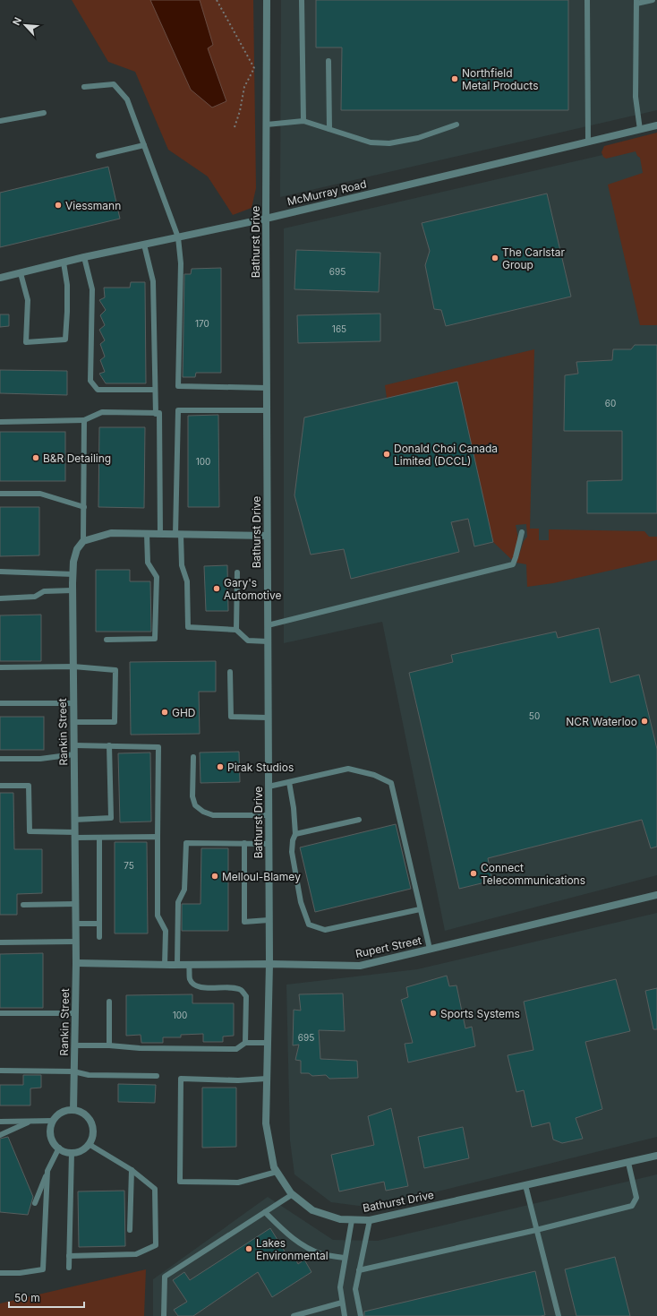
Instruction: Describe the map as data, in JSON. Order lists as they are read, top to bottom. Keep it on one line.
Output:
{"streets":{"street":["McMurray Road","Bathurst Drive","Rankin Street","Rupert Street"]},"crossings":[["McMurray Road","Bathurst Drive"],["Bathurst Drive","Rupert Street"],["Rankin Street","Rupert Street"]],"places":["Northfield Metal Products","Viessmann","The Carlstar Group","Donald Choi Canada Limited (DCCL)","B&R Detailing","Gary's Automotive","GHD","NCR Waterloo","Pirak Studios","Connect Telecommunications","Melloul-Blamey","Sports Systems","Lakes Environmental"],"house_numbers":["695","170","165","60","100","50","75","100","695"],"scale_bar":"50 m","north":"top left"}
